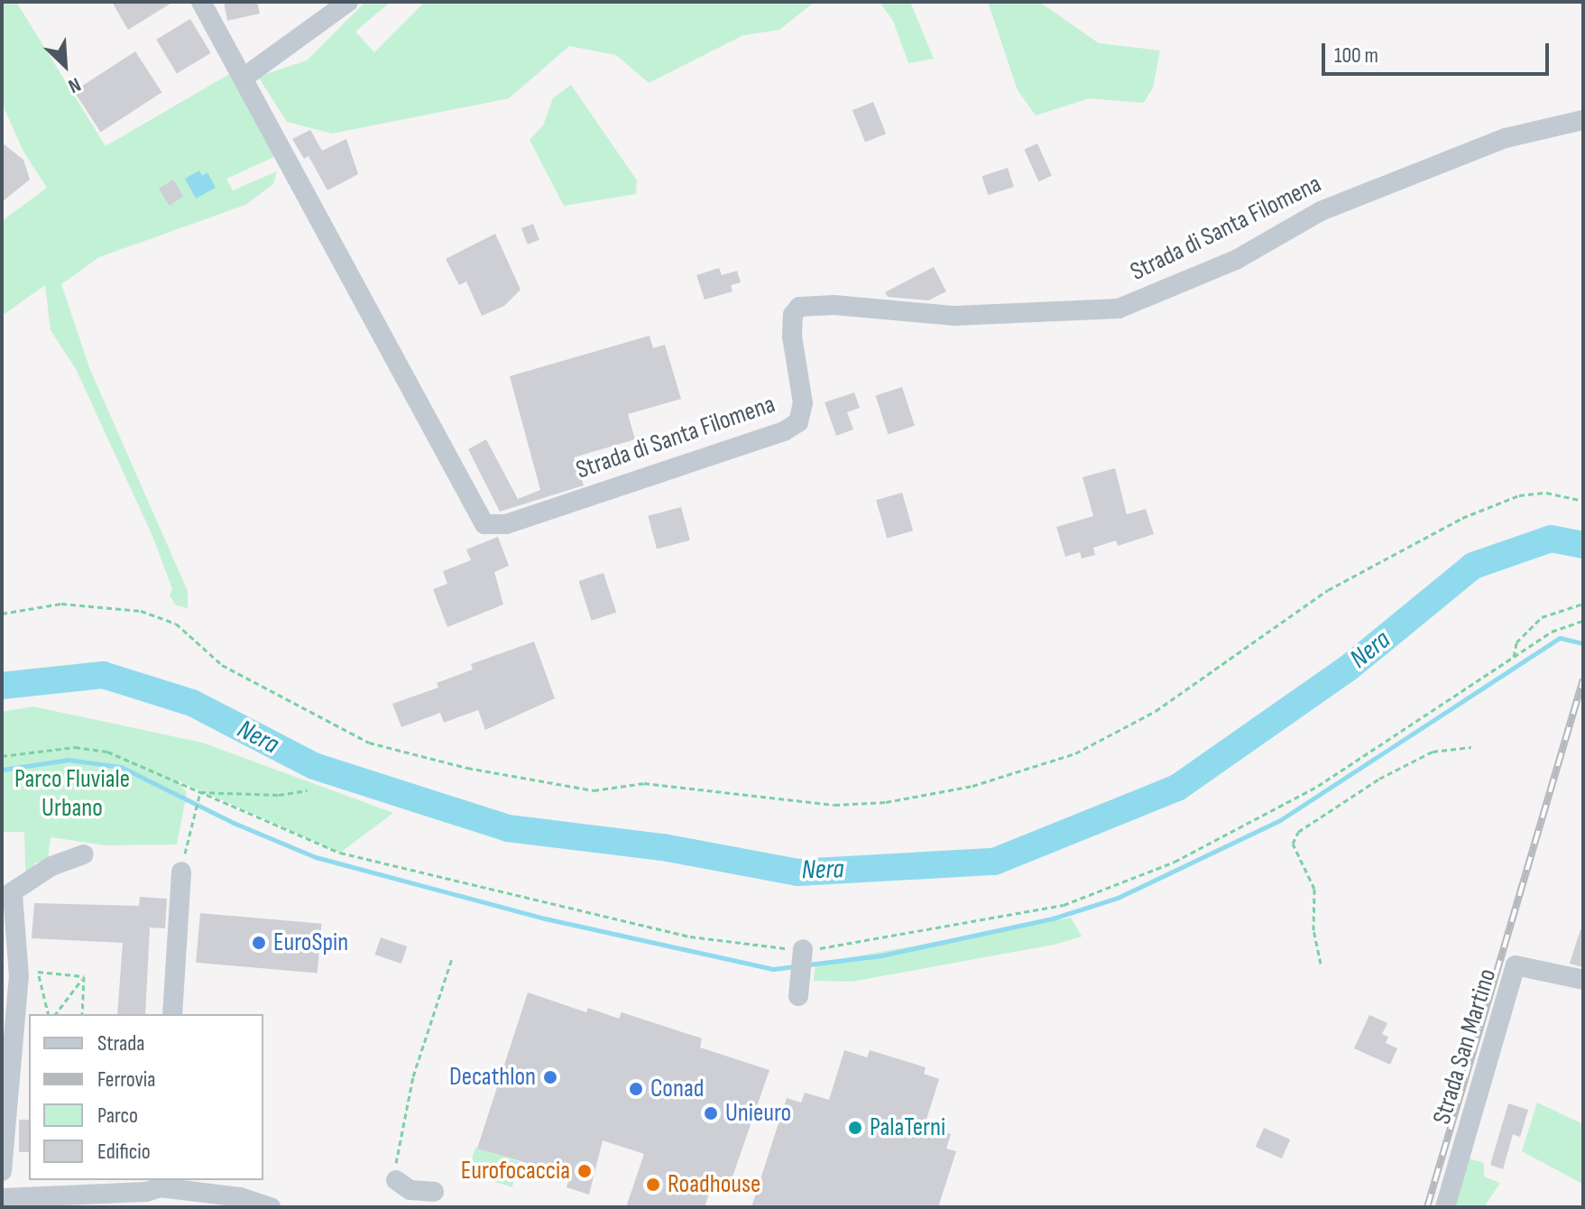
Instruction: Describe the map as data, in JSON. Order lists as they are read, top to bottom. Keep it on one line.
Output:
{"streets":{"street":["Strada di Santa Filomena","Strada San Martino"]},"water":["Nera"],"parks":["Parco Fluviale Urbano"],"places":["EuroSpin","Decathlon","Conad","Unieuro","PalaTerni","Eurofocaccia","Roadhouse"],"legend":["Strada","Ferrovia","Parco","Edificio"],"scale_bar":"100 m","north":"bottom right"}
